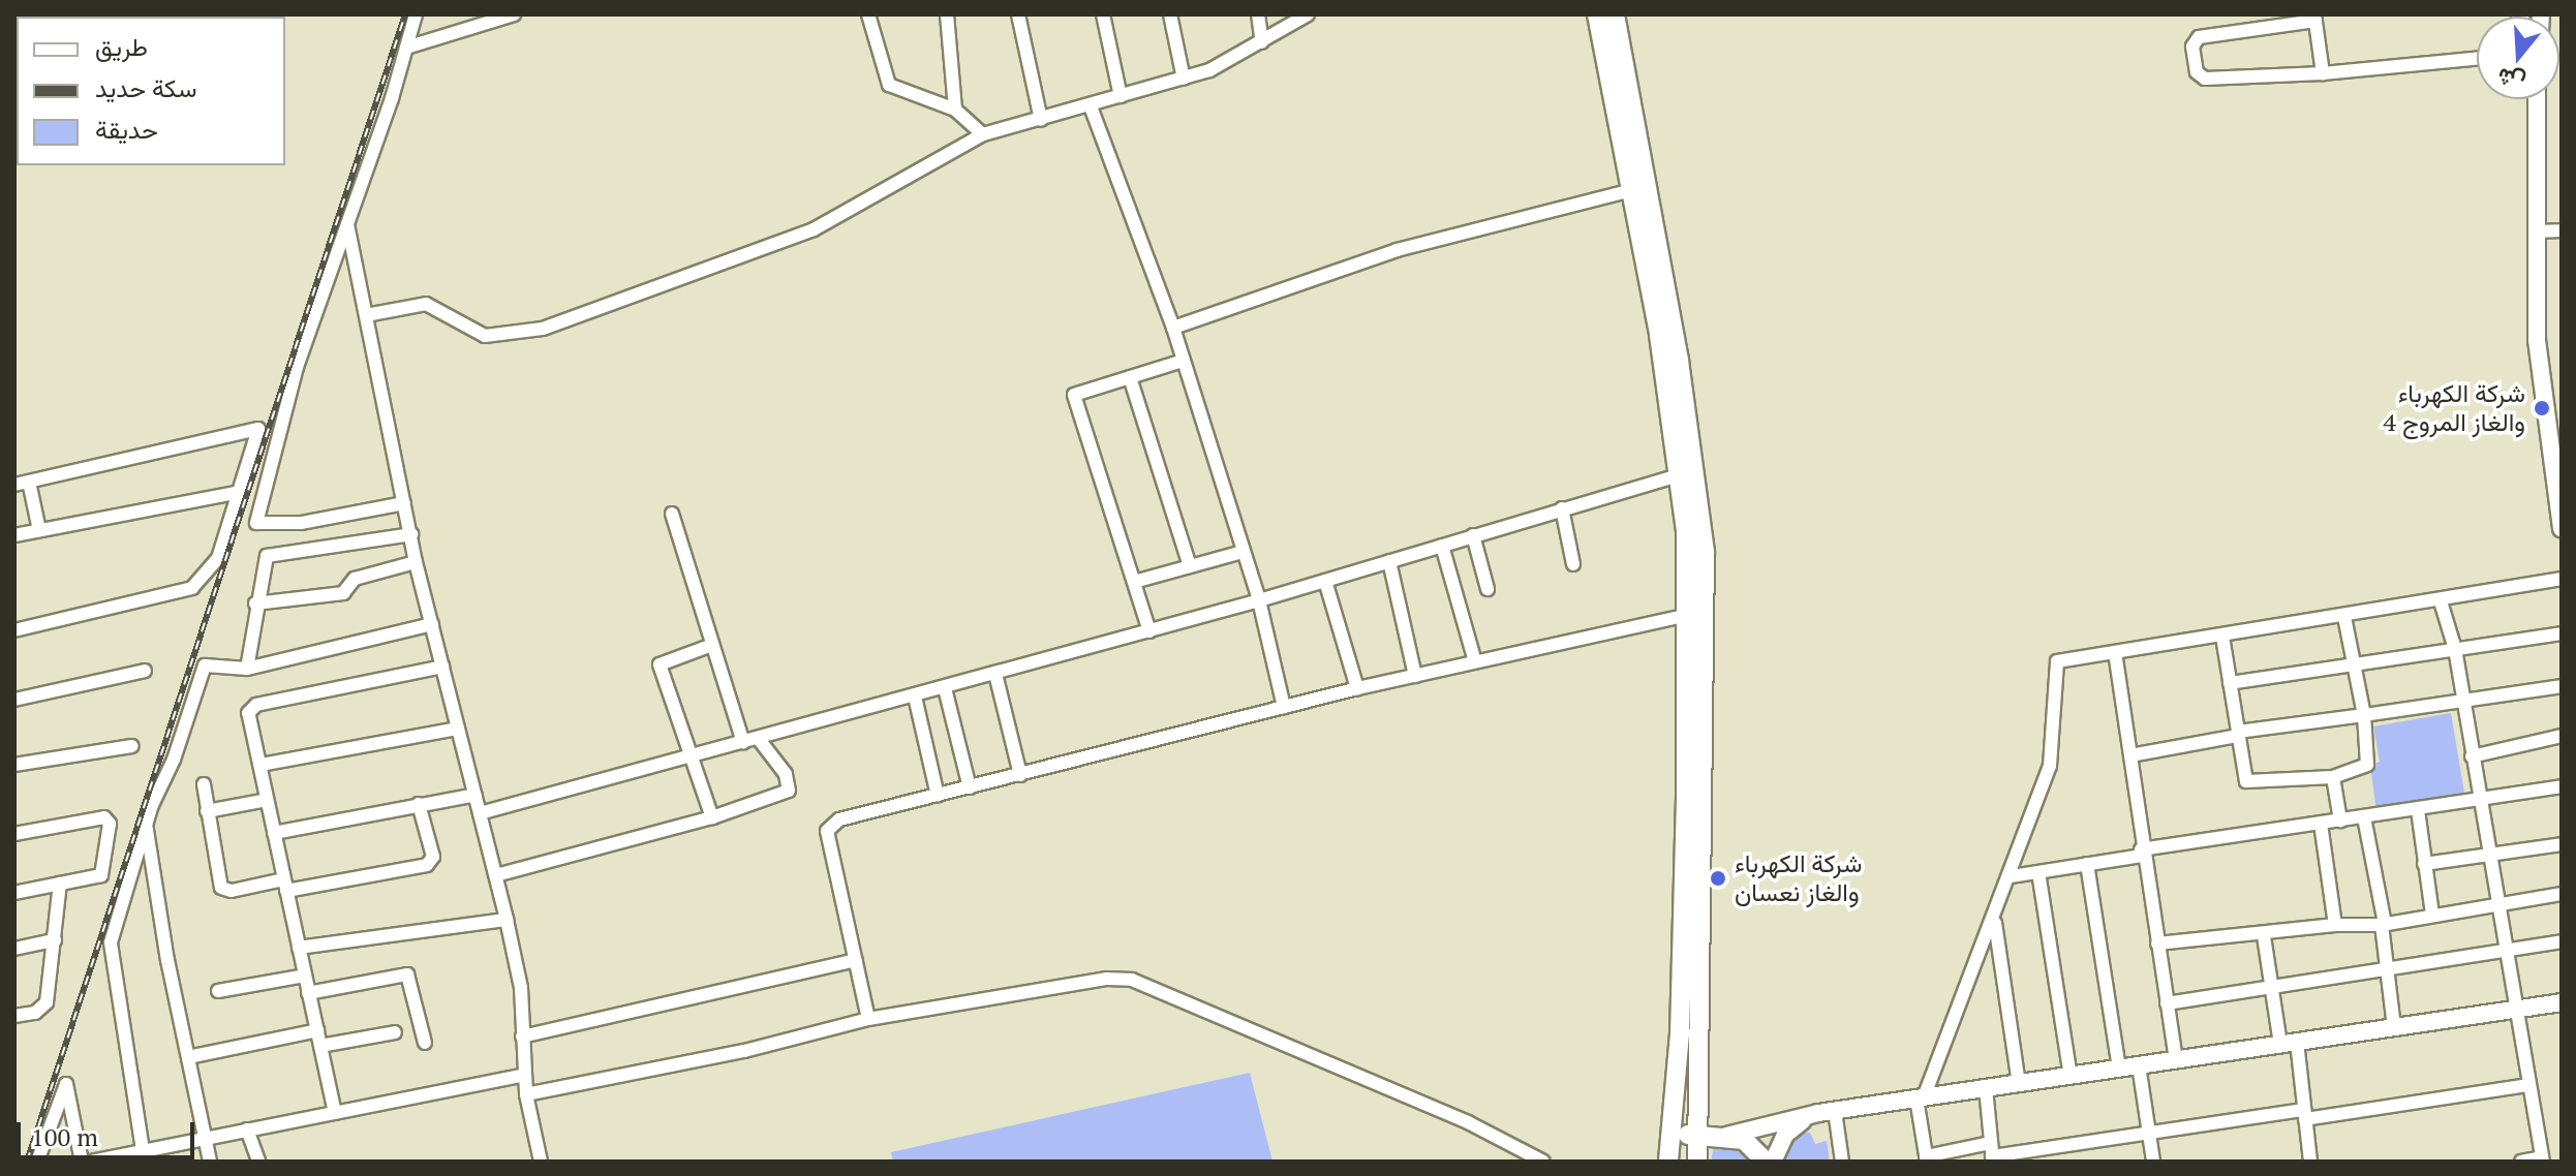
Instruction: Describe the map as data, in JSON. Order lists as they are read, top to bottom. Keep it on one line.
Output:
{"places":["شركة الكهرباء والغاز المروج 4","شركة الكهرباء والغاز نعسان"],"legend":["طريق","سكة حديد","حديقة"],"scale_bar":"100 m","north":"bottom"}
